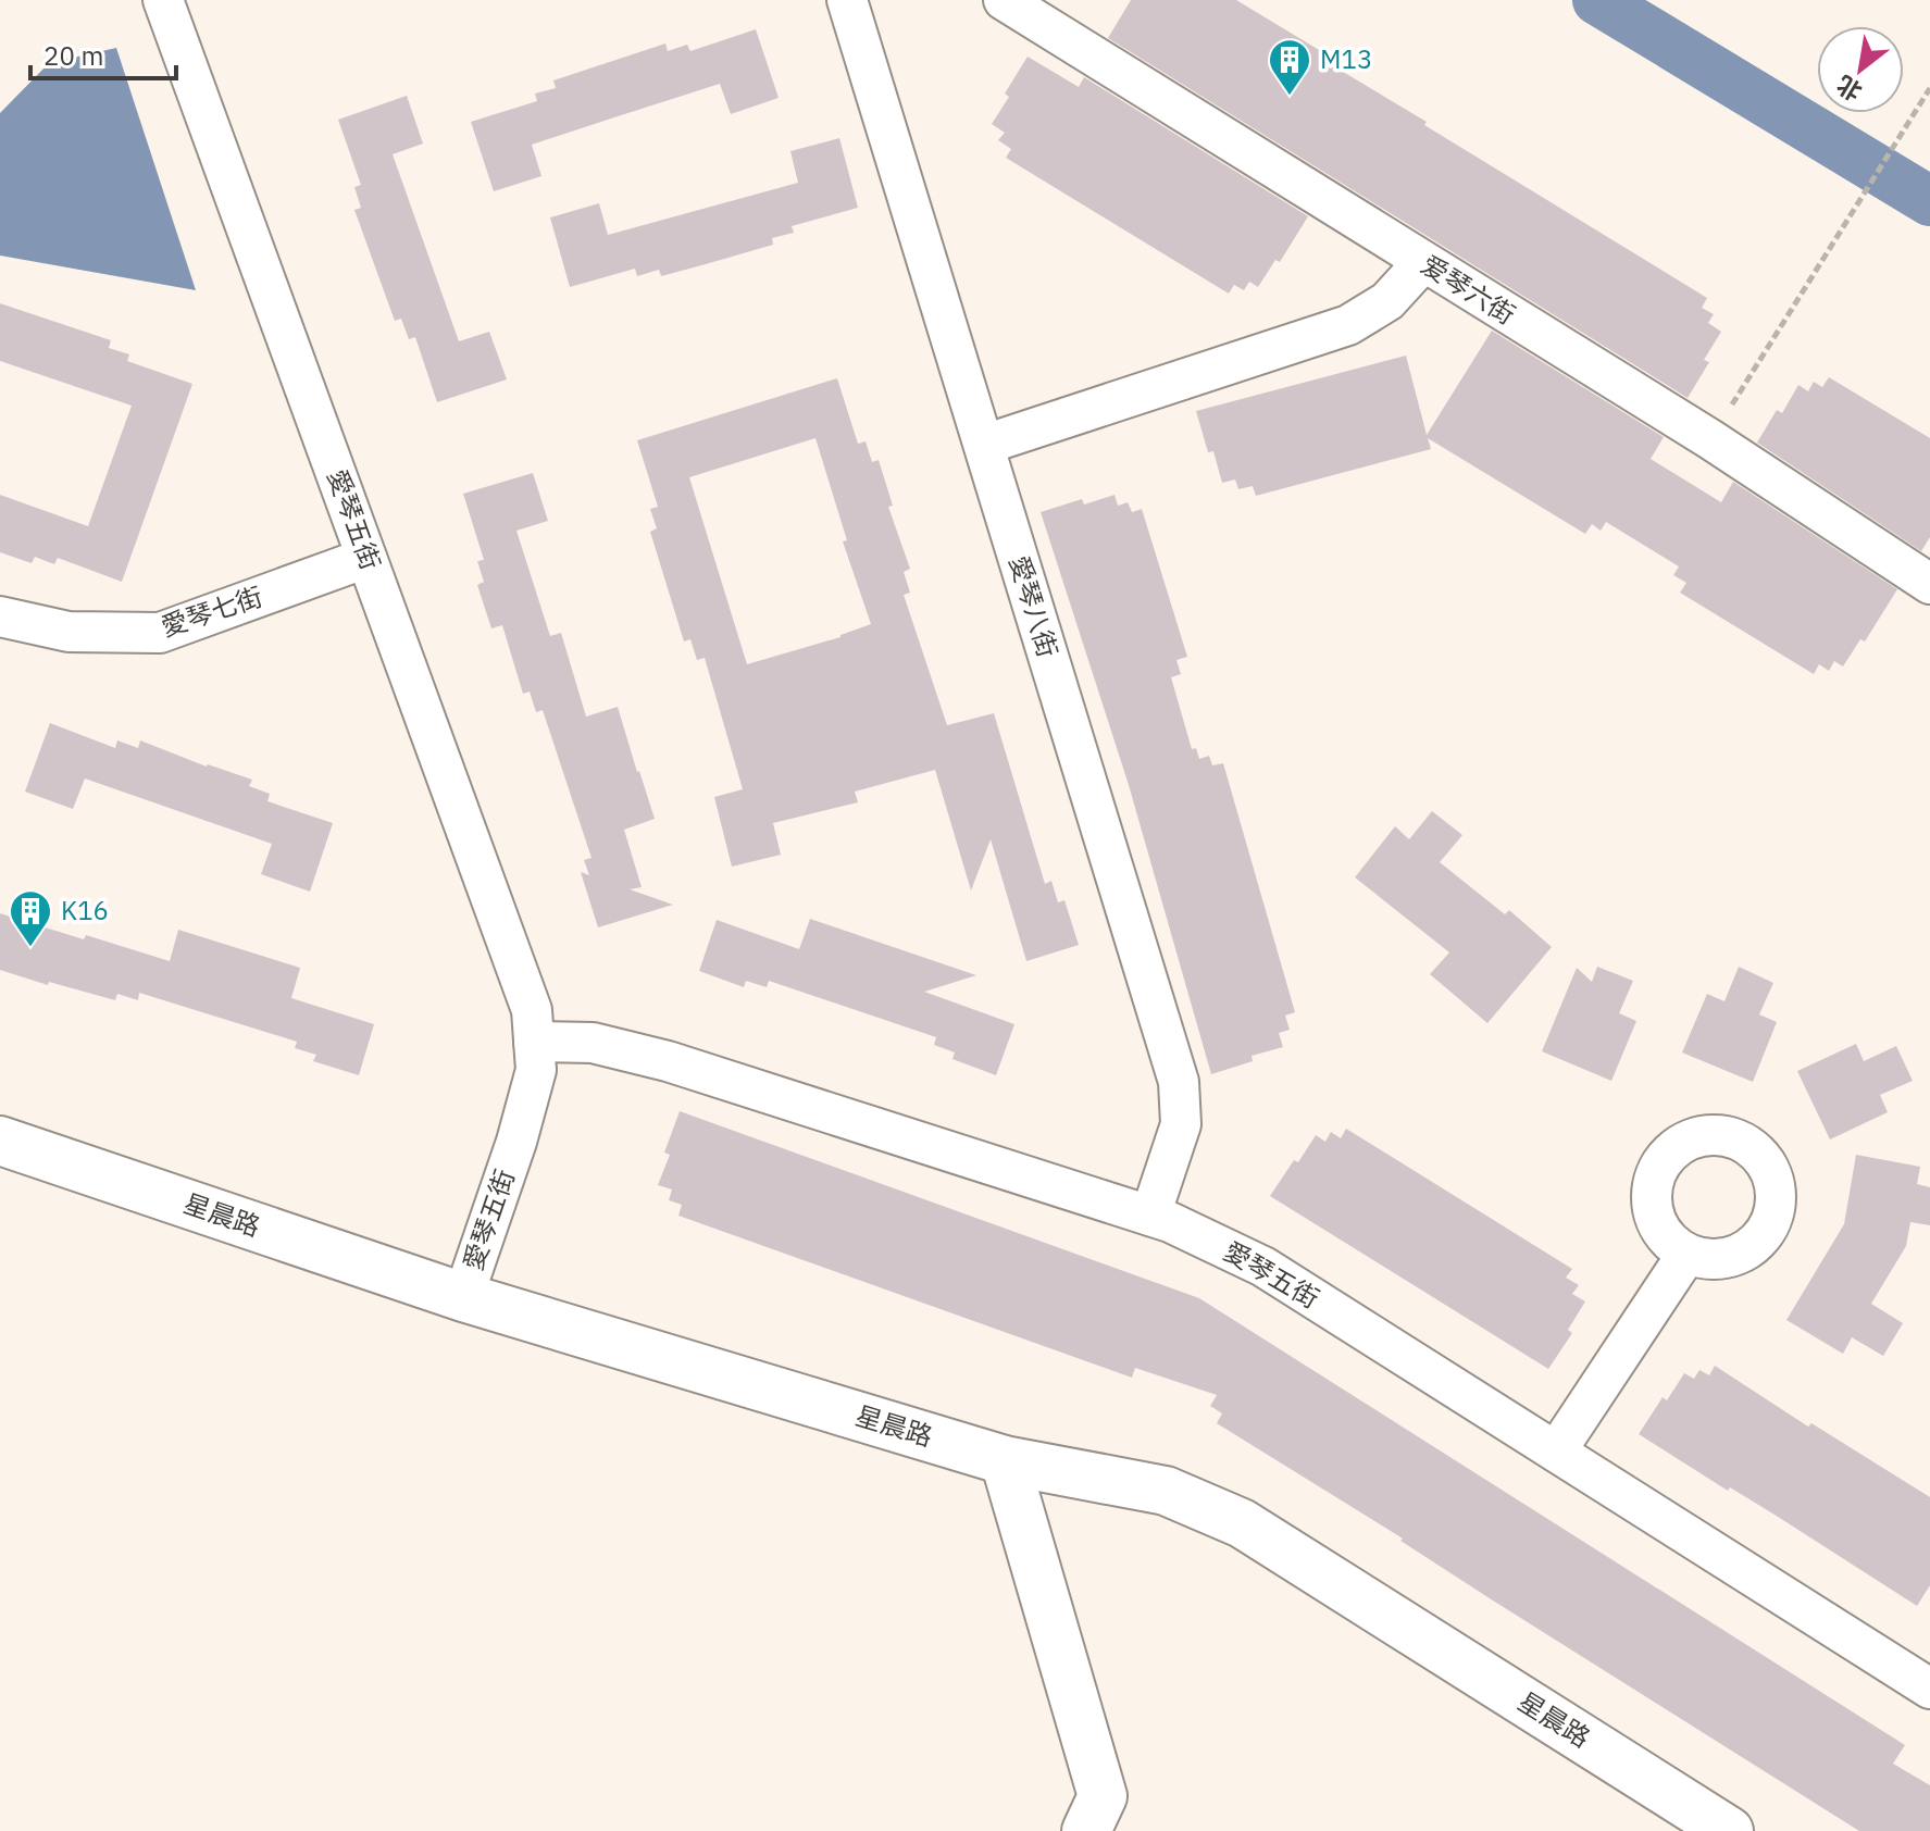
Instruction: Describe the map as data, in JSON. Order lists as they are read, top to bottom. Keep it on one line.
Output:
{"streets":{"street":["爱琴六街","愛琴五街","愛琴八街","愛琴七街","星晨路"]},"crossings":[["愛琴五街","愛琴八街"],["愛琴五街","愛琴七街"],["愛琴五街","星晨路"]],"places":{"building":["M13","K16"]},"scale_bar":"20 m","north":"bottom left"}
